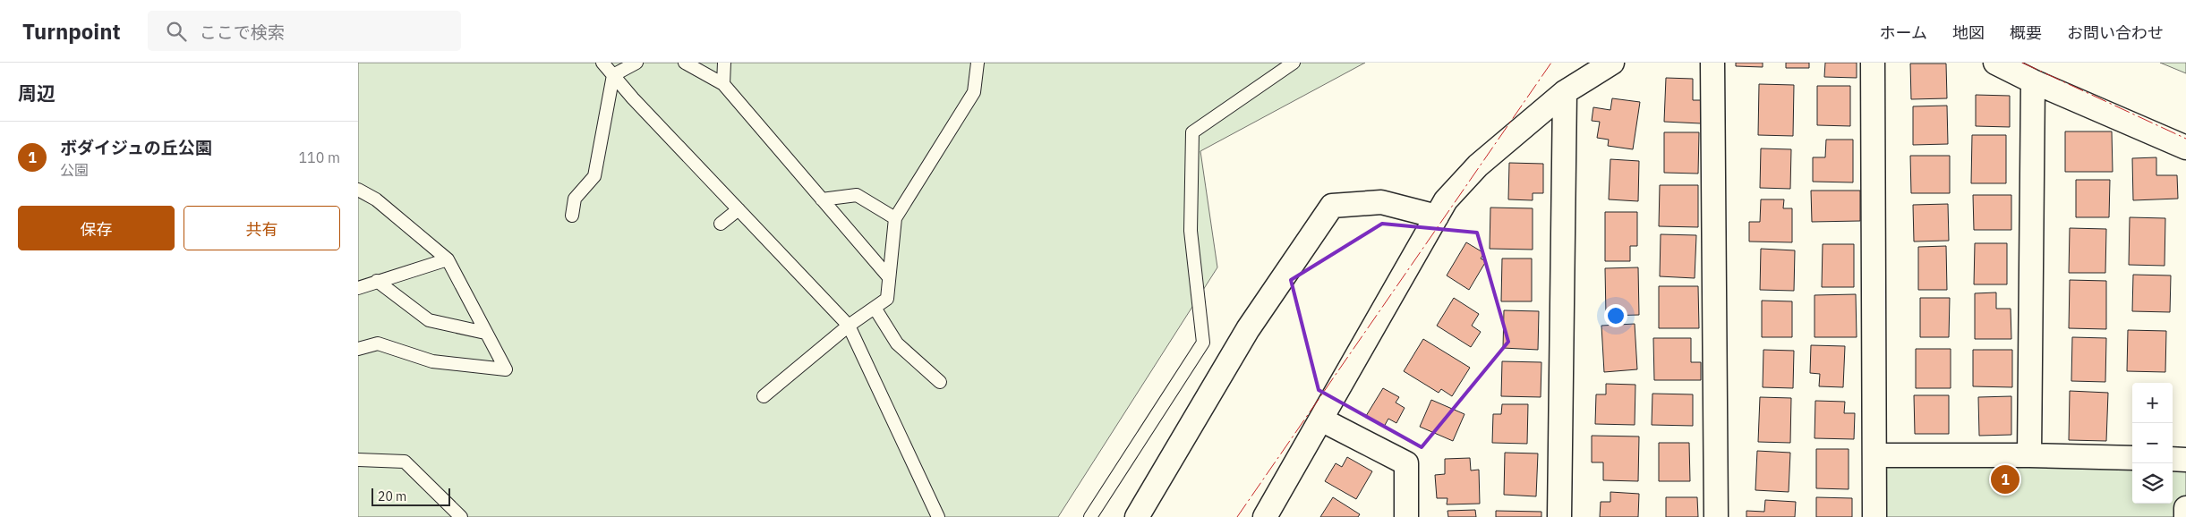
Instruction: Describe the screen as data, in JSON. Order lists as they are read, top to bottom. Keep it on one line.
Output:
{"scale_bar":"20 m","page":{"header":"Turnpoint","search":"ここで検索","nav":["ホーム","地図","概要","お問い合わせ"],"heading":"周辺","list":[{"mark":"1","name":"ボダイジュの丘公園","note":"公園","value":"110 m"}],"buttons":["保存","共有"],"map_buttons":["+","−"],"pins":"1","scale":"20 m"}}
